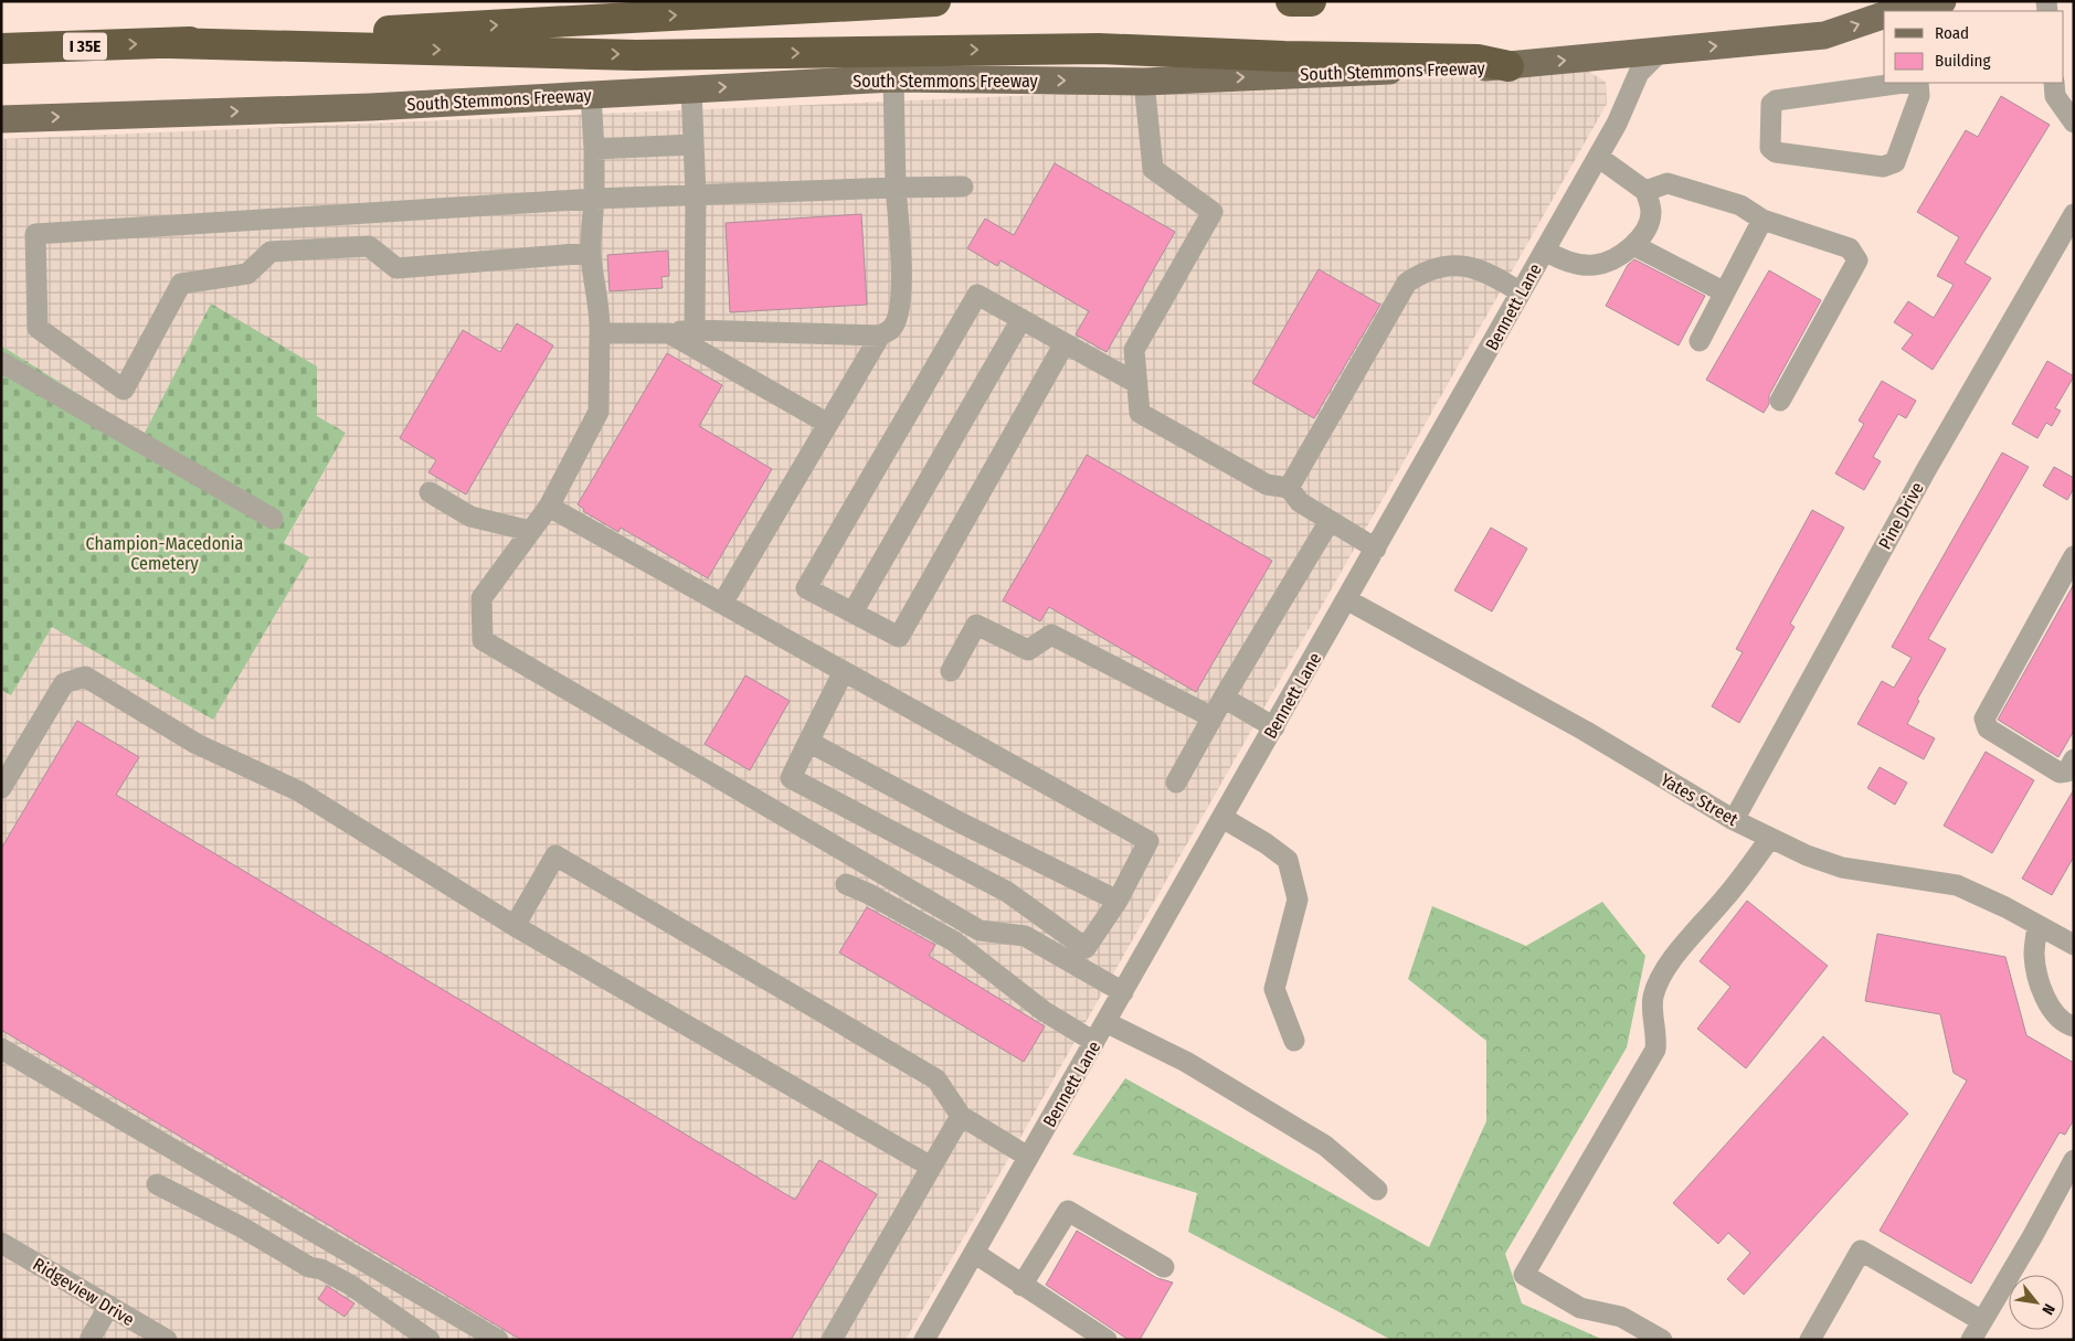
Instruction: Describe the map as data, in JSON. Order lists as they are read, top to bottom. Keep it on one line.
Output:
{"streets":{"highway":["I 35E"],"main road":["South Stemmons Freeway"],"street":["Bennett Lane","Pine Drive","Yates Street","Ridgeview Drive"]},"crossings":[["South Stemmons Freeway","Bennett Lane"],["Bennett Lane","Yates Street"],["Pine Drive","Yates Street"]],"one_way":["South Stemmons Freeway"],"parks":["Champion-Macedonia Cemetery"],"legend":["Road","Building"],"north":"bottom right"}
